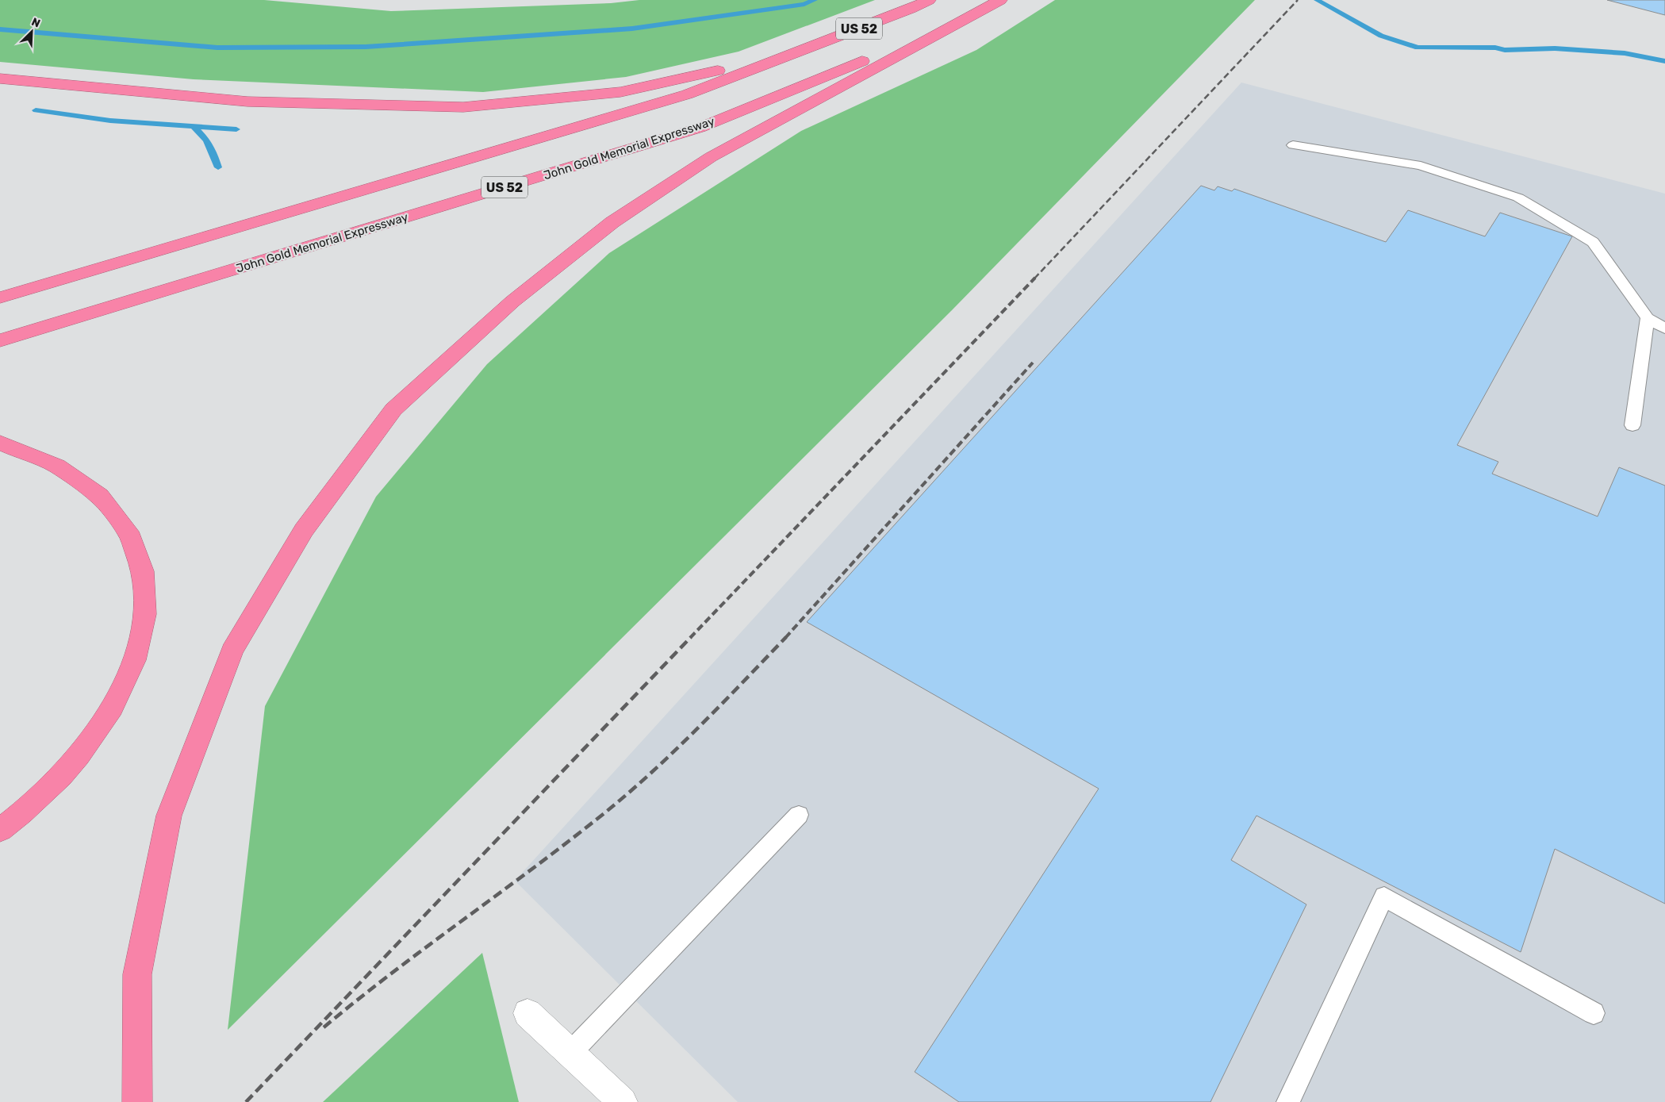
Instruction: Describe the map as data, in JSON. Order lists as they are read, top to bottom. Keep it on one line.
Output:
{"streets":{"highway":["US 52","John Gold Memorial Expressway"]},"north":"top right"}
